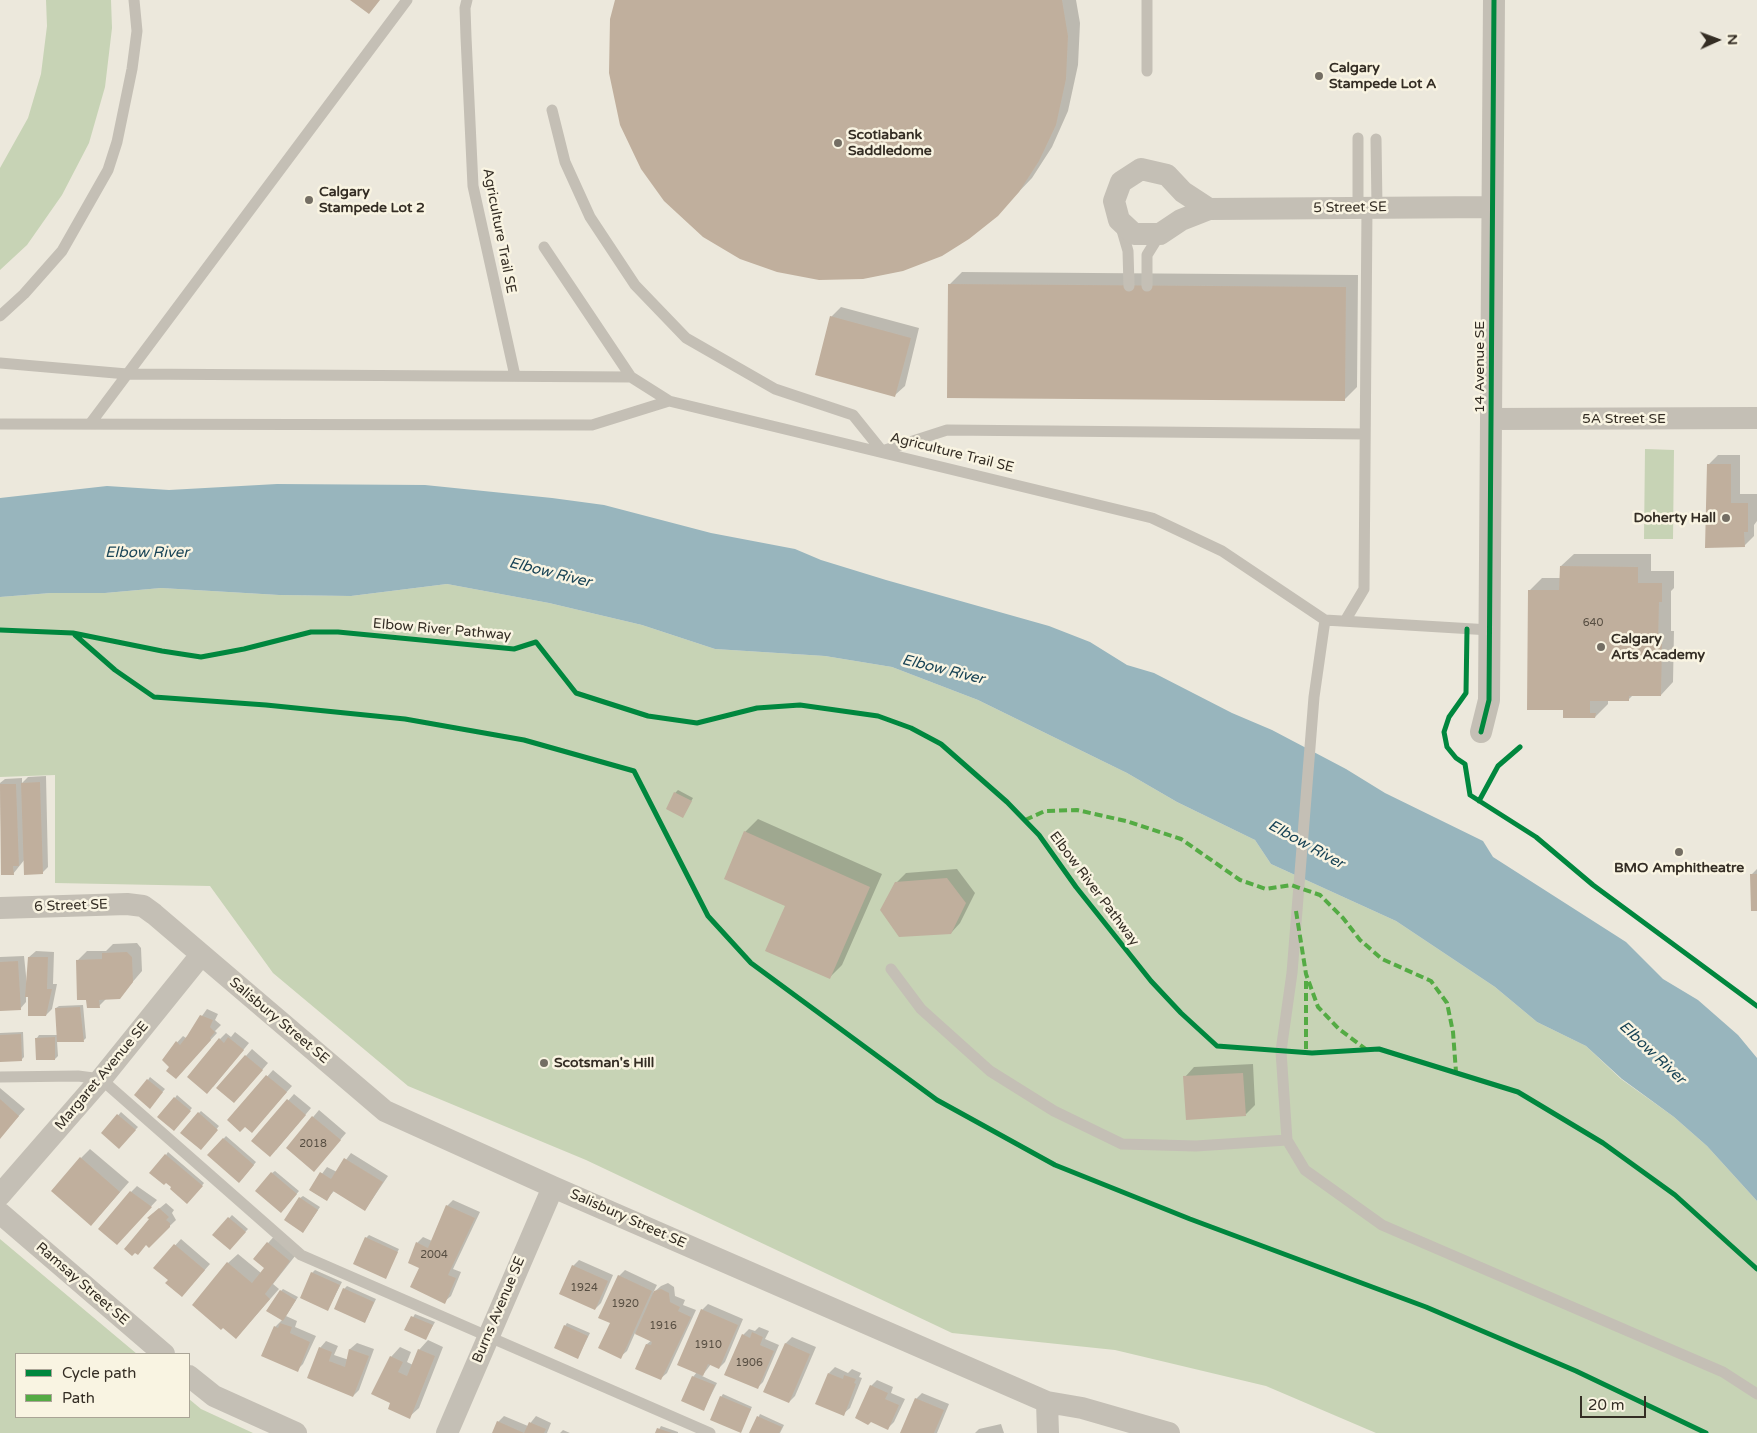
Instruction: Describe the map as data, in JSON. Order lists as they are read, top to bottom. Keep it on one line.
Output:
{"streets":{"street":["5 Street SE","14 Avenue SE","5A Street SE","6 Street SE","Salisbury Street SE","Margaret Avenue SE","Ramsay Street SE","Burns Avenue SE"],"lane":["Agriculture Trail SE"],"cycle path":["Elbow River Pathway"]},"crossings":[["5 Street SE","14 Avenue SE"],["14 Avenue SE","5A Street SE"],["6 Street SE","Salisbury Street SE"],["Salisbury Street SE","Margaret Avenue SE"],["Salisbury Street SE","Burns Avenue SE"]],"water":["Elbow River"],"places":["Calgary Stampede Lot A","Scotiabank Saddledome","Calgary Stampede Lot 2","Doherty Hall","Calgary Arts Academy","BMO Amphitheatre","Scotsman's Hill"],"house_numbers":["640","2018","2004","1924","1920","1916","1910","1906"],"legend":["Cycle path","Path"],"scale_bar":"20 m","north":"right"}
